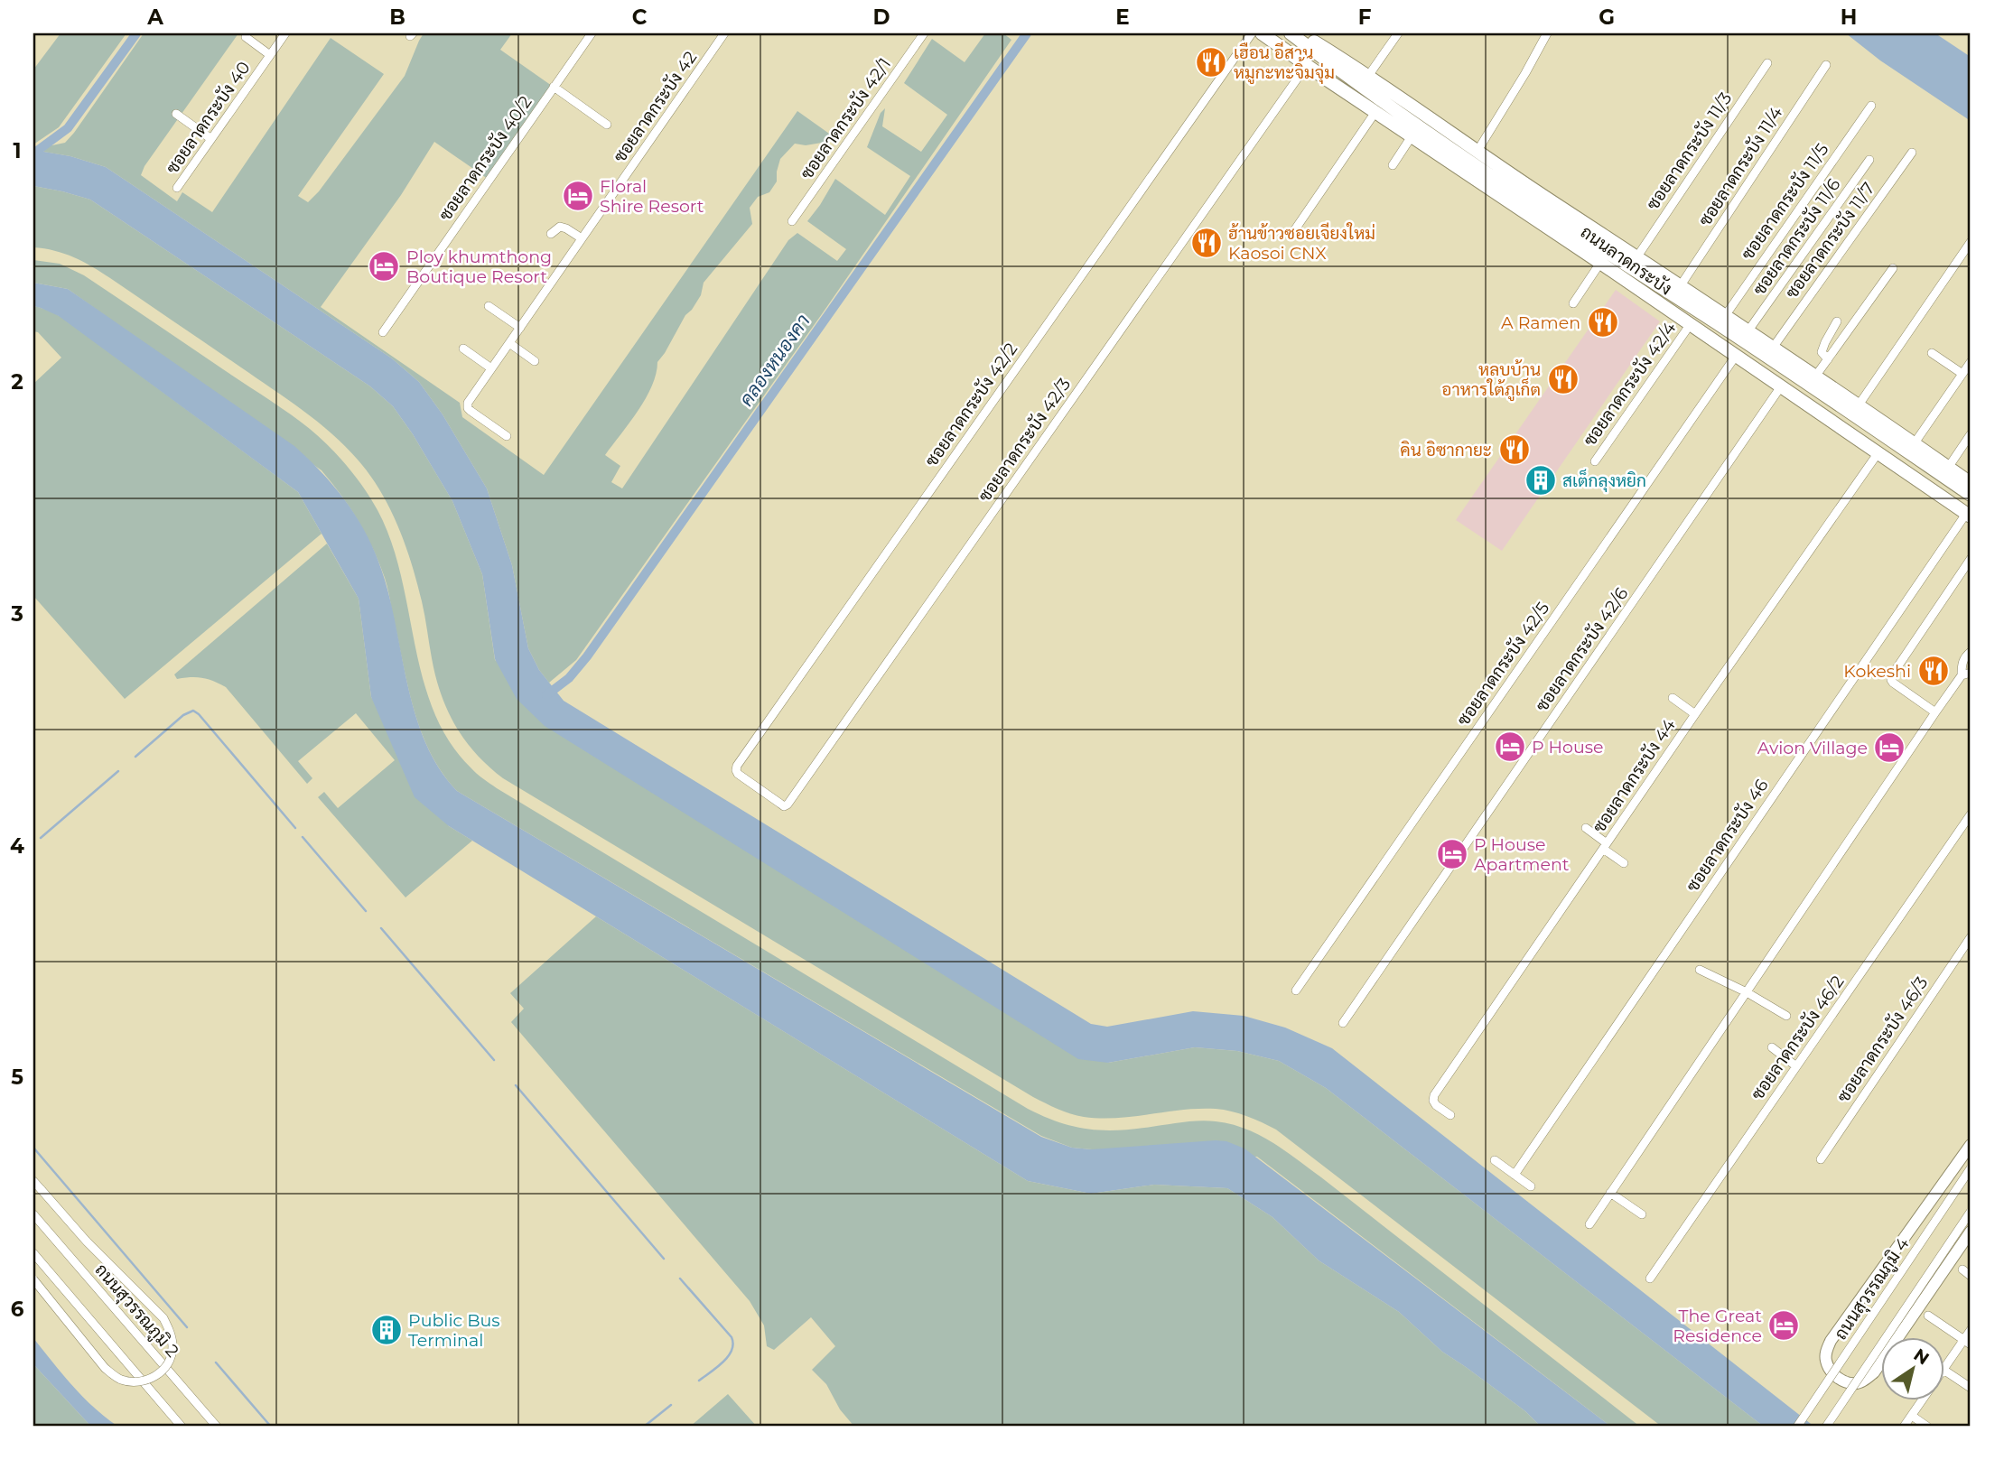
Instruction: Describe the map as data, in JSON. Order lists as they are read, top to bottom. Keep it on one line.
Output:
{"streets":{"main road":["ถนนลาดกระบัง"],"street":["ซอยลาดกระบัง 42","ซอยลาดกระบัง 40","ซอยลาดกระบัง 42/1","ซอยลาดกระบัง 11/3","ซอยลาดกระบัง 40/2","ซอยลาดกระบัง 11/4","ซอยลาดกระบัง 11/5","ซอยลาดกระบัง 11/6","ซอยลาดกระบัง 11/7","ซอยลาดกระบัง 42/4","ซอยลาดกระบัง 42/2","ซอยลาดกระบัง 42/3","ซอยลาดกระบัง 42/6","ซอยลาดกระบัง 42/5","ซอยลาดกระบัง 44","ซอยลาดกระบัง 46","ซอยลาดกระบัง 46/2","ซอยลาดกระบัง 46/3","ถนนสุวรรณภูมิ 4","ถนนสุวรรณภูมิ 2"]},"crossings":[["ซอยลาดกระบัง 11/3","ถนนลาดกระบัง"],["ซอยลาดกระบัง 11/4","ถนนลาดกระบัง"],["ซอยลาดกระบัง 11/5","ถนนลาดกระบัง"],["ซอยลาดกระบัง 11/6","ถนนลาดกระบัง"],["ซอยลาดกระบัง 11/7","ถนนลาดกระบัง"],["ถนนลาดกระบัง","ซอยลาดกระบัง 42/4"],["ถนนลาดกระบัง","ซอยลาดกระบัง 42/3"],["ถนนลาดกระบัง","ซอยลาดกระบัง 42/6"],["ถนนลาดกระบัง","ซอยลาดกระบัง 42/5"],["ถนนลาดกระบัง","ซอยลาดกระบัง 44"],["ถนนลาดกระบัง","ซอยลาดกระบัง 46"],["ซอยลาดกระบัง 42/2","ซอยลาดกระบัง 42/3"]],"water":["คลองหนองคา"],"places":{"restaurant":["เฮือน อีสาน หมูกะทะจิ้มจุ่ม","ฮ้านข้าวซอยเจียงใหม่ Kaosoi CNX","A Ramen","หลบบ้าน อาหารใต้ภูเก็ต","คิน อิซากายะ","Kokeshi"],"hotel":["Floral Shire Resort","Ploy khumthong Boutique Resort","P House","Avion Village","P House Apartment","The Great Residence"],"building":["สเต็กลุงหยิก","Public Bus Terminal"]},"north":"top right","grid":{"columns":["A","B","C","D","E","F","G","H"],"rows":["1","2","3","4","5","6"]}}
